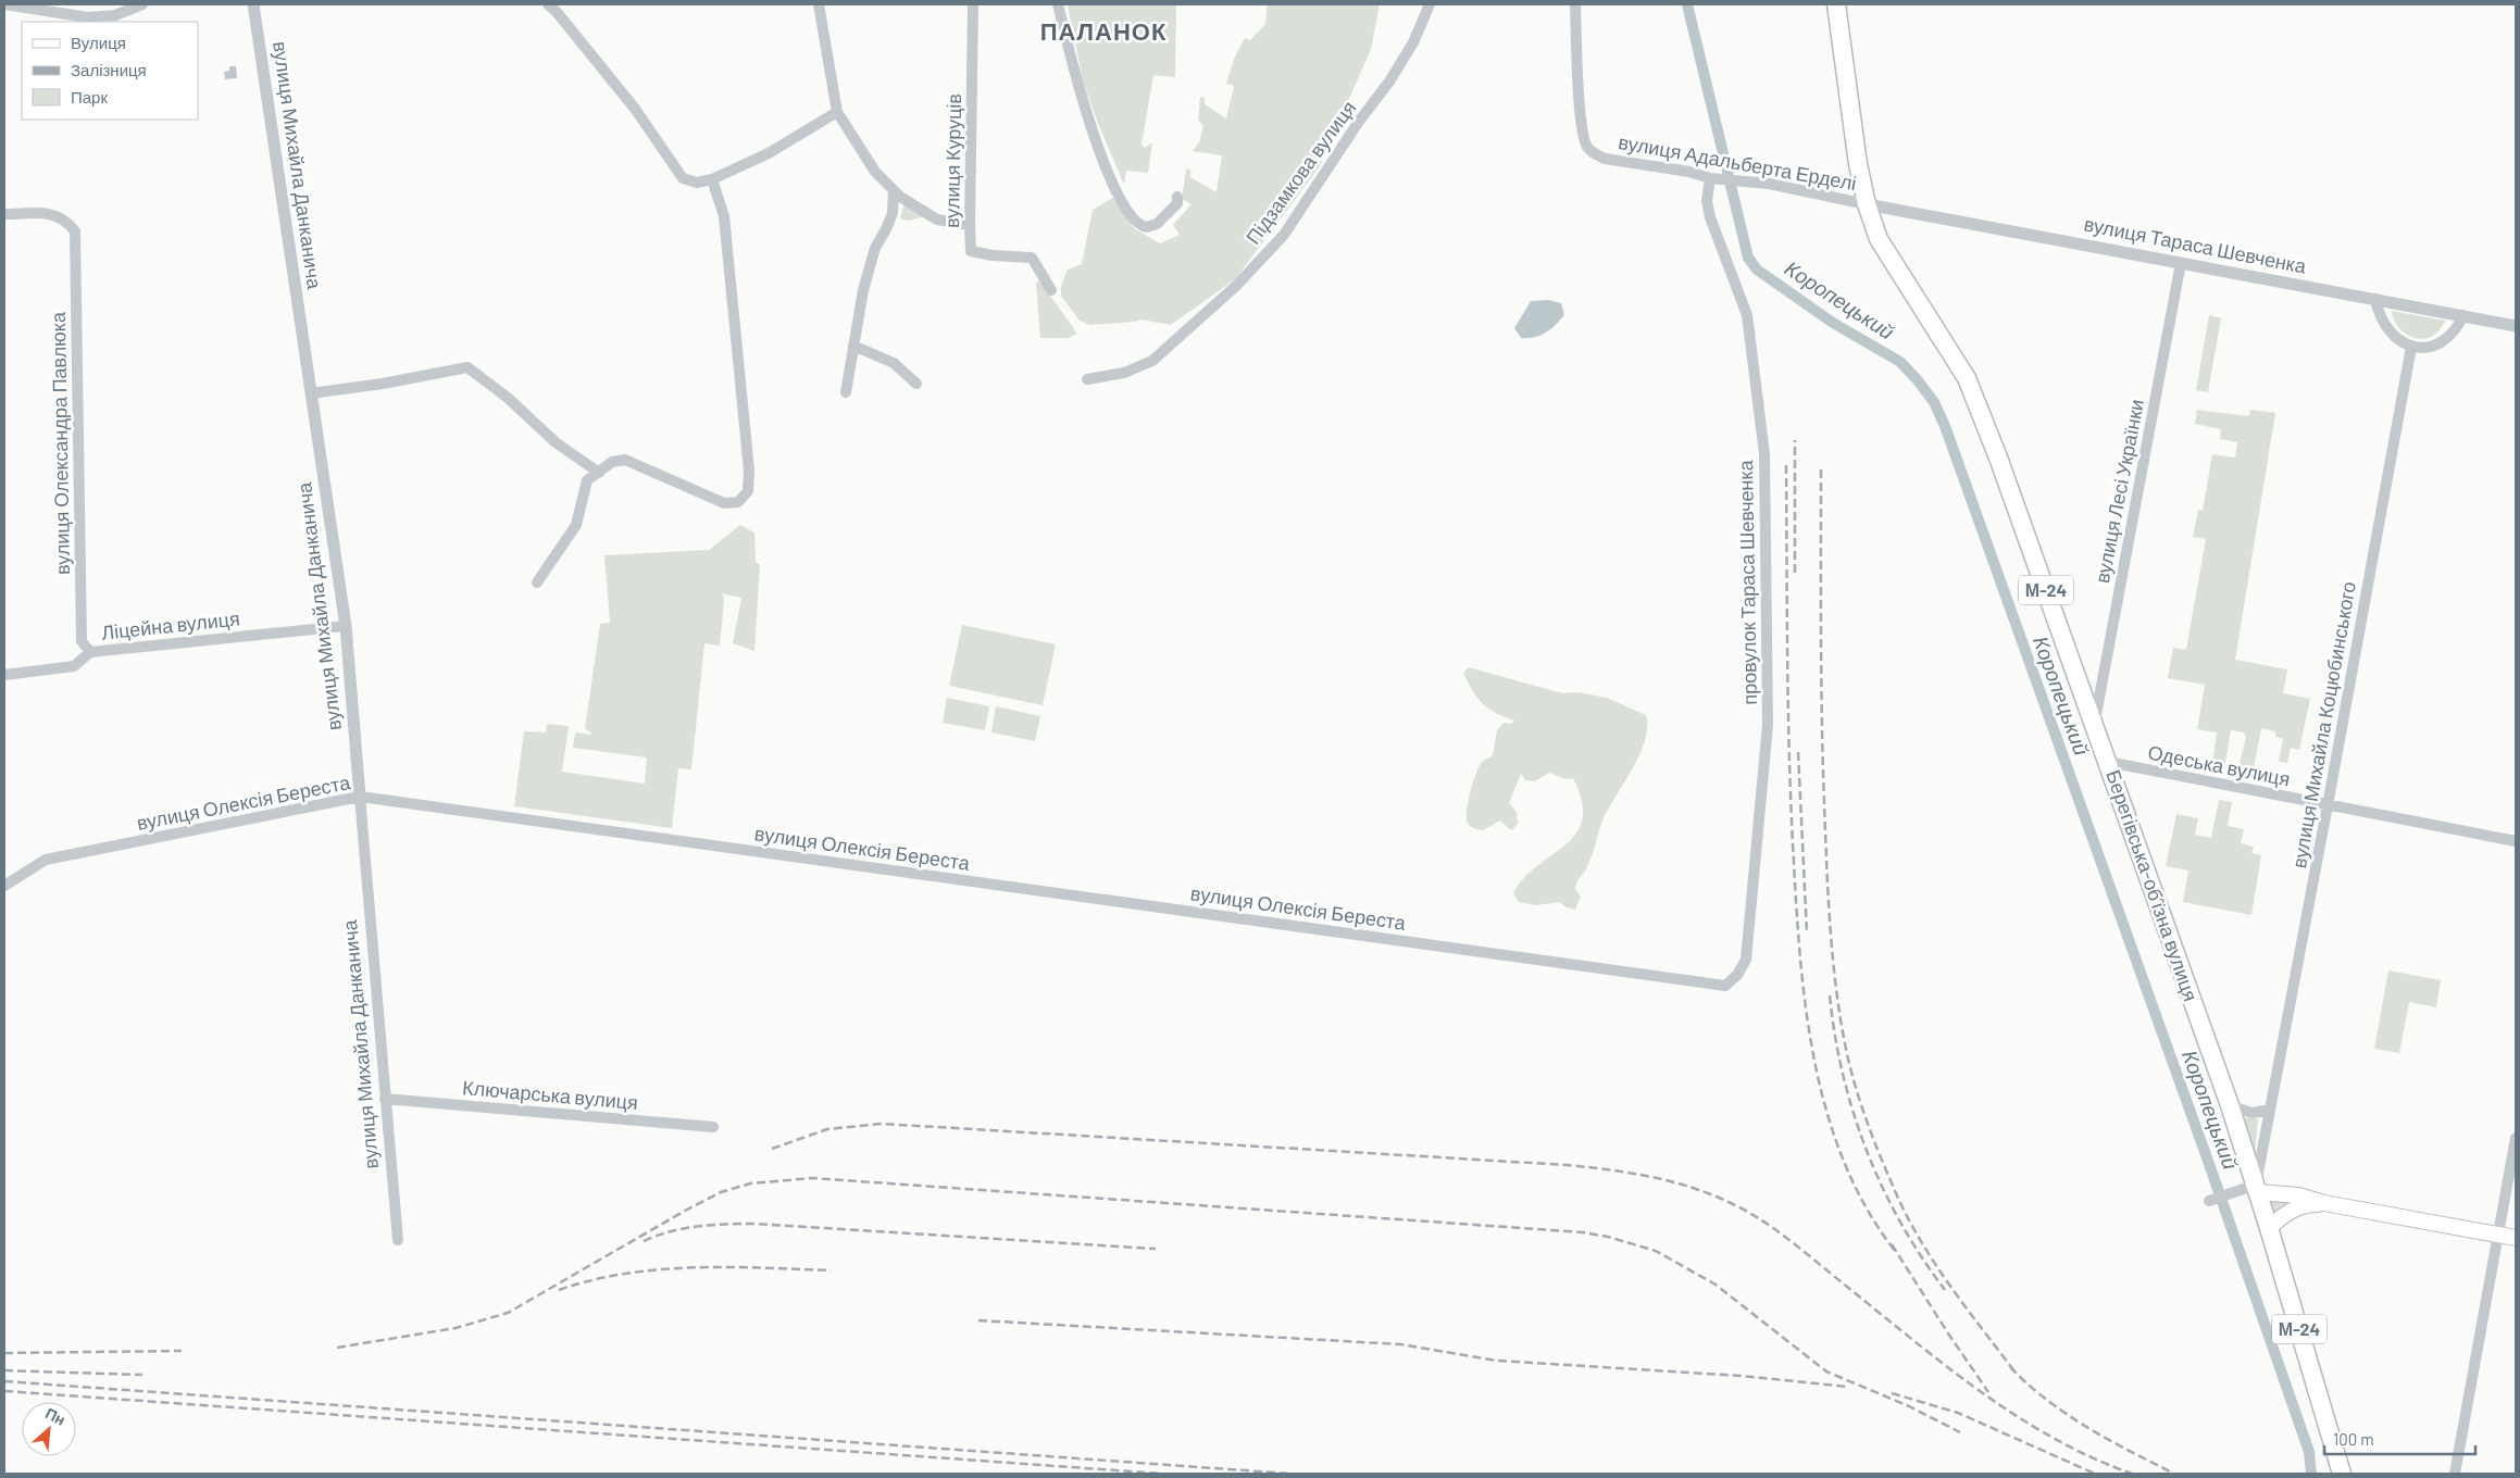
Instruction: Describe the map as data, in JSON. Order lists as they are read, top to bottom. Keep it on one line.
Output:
{"streets":{"highway":["М-24","Берегівська-обʼїзна вулиця"],"street":["вулиця Куруців","вулиця Адальберта Ерделі","вулиця Михайла Данканича","Підзамкова вулиця","вулиця Тараса Шевченка","вулиця Олександра Павлюка","вулиця Лесі Українки","провулок Тараса Шевченка","Ліцейна вулиця","вулиця Михайла Коцюбинського","Одеська вулиця","вулиця Олексія Береста","Ключарська вулиця"]},"crossings":[["вулиця Адальберта Ерделі","вулиця Тараса Шевченка"],["вулиця Адальберта Ерделі","провулок Тараса Шевченка"],["вулиця Адальберта Ерделі","Берегівська-обʼїзна вулиця"],["вулиця Михайла Данканича","Ліцейна вулиця"],["вулиця Михайла Данканича","вулиця Олексія Береста"],["вулиця Михайла Данканича","Ключарська вулиця"],["вулиця Тараса Шевченка","вулиця Лесі Українки"],["вулиця Тараса Шевченка","Берегівська-обʼїзна вулиця"],["вулиця Олександра Павлюка","Ліцейна вулиця"],["вулиця Лесі Українки","Берегівська-обʼїзна вулиця"],["провулок Тараса Шевченка","вулиця Олексія Береста"],["вулиця Михайла Коцюбинського","Одеська вулиця"],["вулиця Михайла Коцюбинського","Берегівська-обʼїзна вулиця"],["Одеська вулиця","Берегівська-обʼїзна вулиця"]],"districts":["ПАЛАНОК"],"water":["Коропецький"],"legend":["Вулиця","Залізниця","Парк"],"scale_bar":"100 m","north":"top right"}
